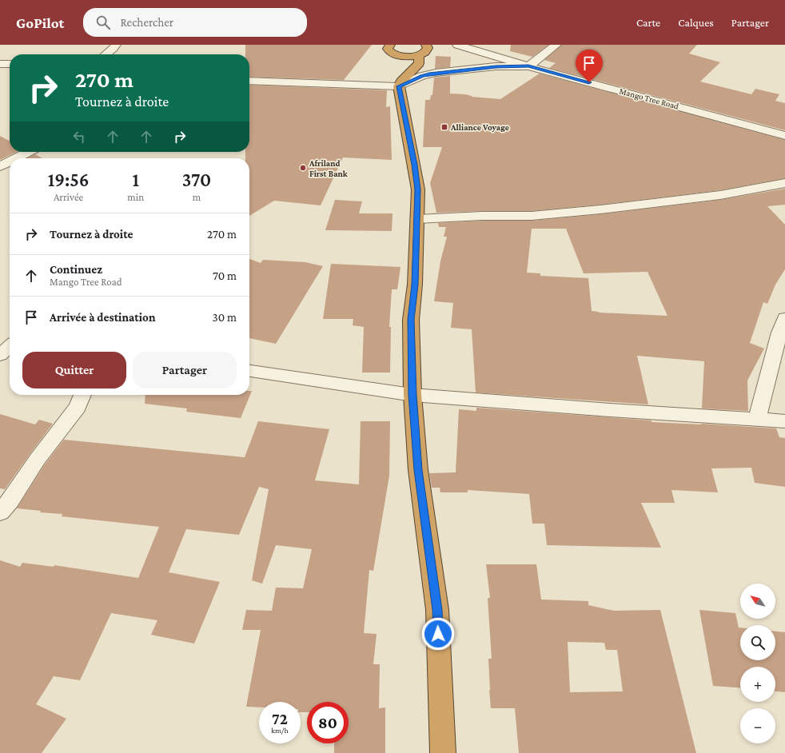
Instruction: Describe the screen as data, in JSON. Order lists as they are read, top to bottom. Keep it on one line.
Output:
{"streets":{"street":["Mango Tree Road"]},"places":{"transit":["Alliance Voyage"],"other":["Afriland First Bank"]},"north":"top left","page":{"header":"GoPilot","search":"Rechercher","nav":["Carte","Calques","Partager"],"turn":["270 m","Tournez à droite"],"eta":["19:56","Arrivée","1","min","370","m"],"list":[{"name":"Tournez à droite","value":"270 m"},{"name":"Continuez","note":"Mango Tree Road","value":"70 m"},{"name":"Arrivée à destination","value":"30 m"}],"buttons":["Quitter","Partager"],"map_buttons":["+","−"],"speed":"72 km/h","limit":"80"}}
